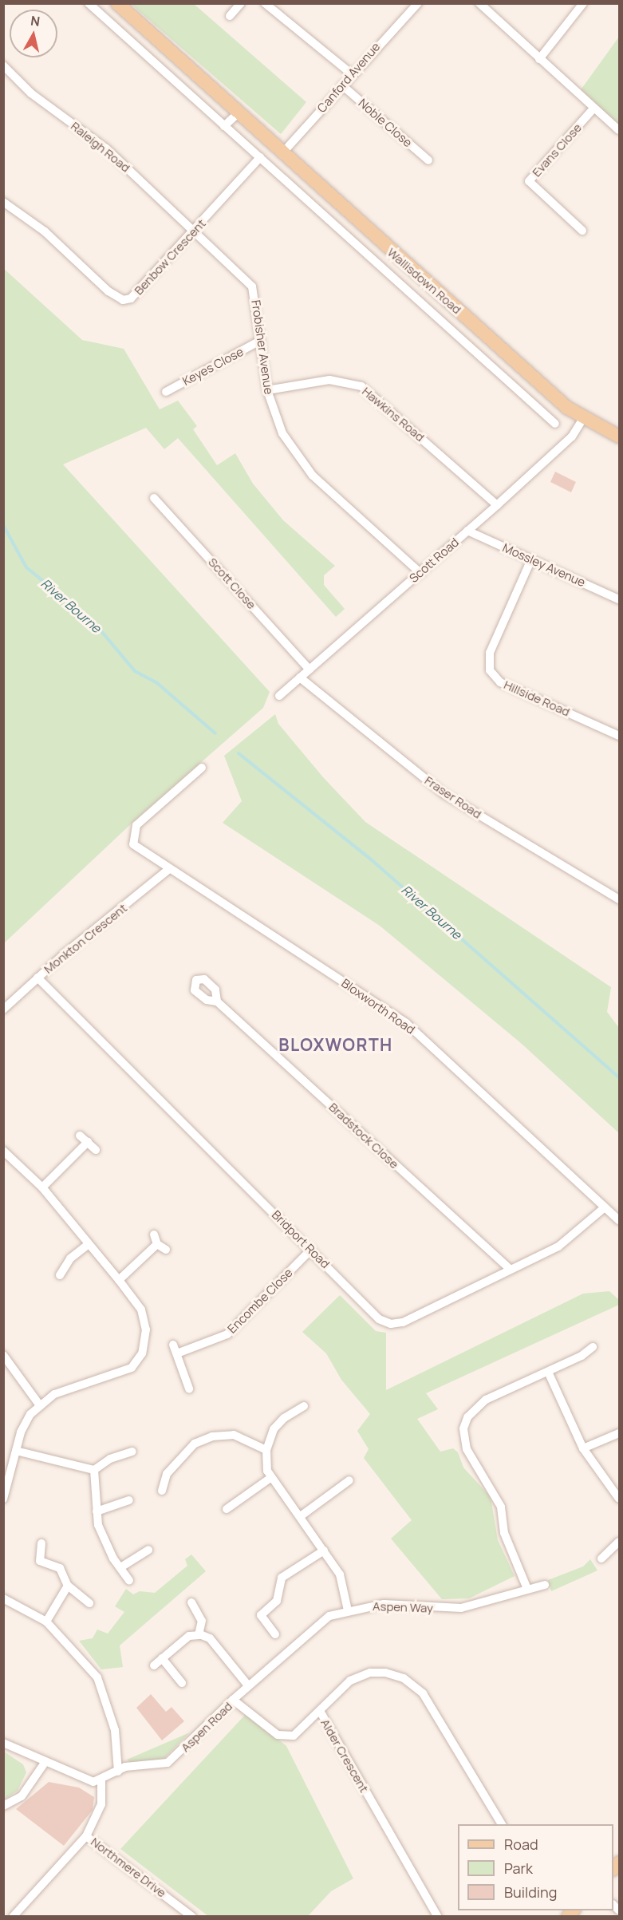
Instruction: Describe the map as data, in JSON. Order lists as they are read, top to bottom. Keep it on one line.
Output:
{"streets":{"main road":["Wallisdown Road"],"street":["Canford Avenue","Noble Close","Raleigh Road","Evans Close","Benbow Crescent","Frobisher Avenue","Keyes Close","Hawkins Road","Scott Road","Mossley Avenue","Scott Close","Hillside Road","Fraser Road","Monkton Crescent","Bloxworth Road","Bradstock Close","Bridport Road","Encombe Close","Aspen Way","Aspen Road","Alder Crescent","Northmere Drive"]},"crossings":[["Canford Avenue","Noble Close"],["Canford Avenue","Wallisdown Road"],["Raleigh Road","Benbow Crescent"],["Raleigh Road","Frobisher Avenue"],["Benbow Crescent","Wallisdown Road"],["Benbow Crescent","Frobisher Avenue"],["Wallisdown Road","Scott Road"],["Frobisher Avenue","Keyes Close"],["Frobisher Avenue","Hawkins Road"],["Frobisher Avenue","Scott Road"],["Hawkins Road","Scott Road"],["Scott Road","Mossley Avenue"],["Scott Road","Scott Close"],["Scott Road","Fraser Road"],["Mossley Avenue","Hillside Road"],["Monkton Crescent","Bloxworth Road"],["Monkton Crescent","Bridport Road"],["Bloxworth Road","Bridport Road"],["Bradstock Close","Bridport Road"],["Bridport Road","Encombe Close"],["Aspen Way","Aspen Road"],["Aspen Road","Alder Crescent"]],"districts":["BLOXWORTH"],"water":["River Bourne"],"legend":["Road","Park","Building"],"north":"top"}
